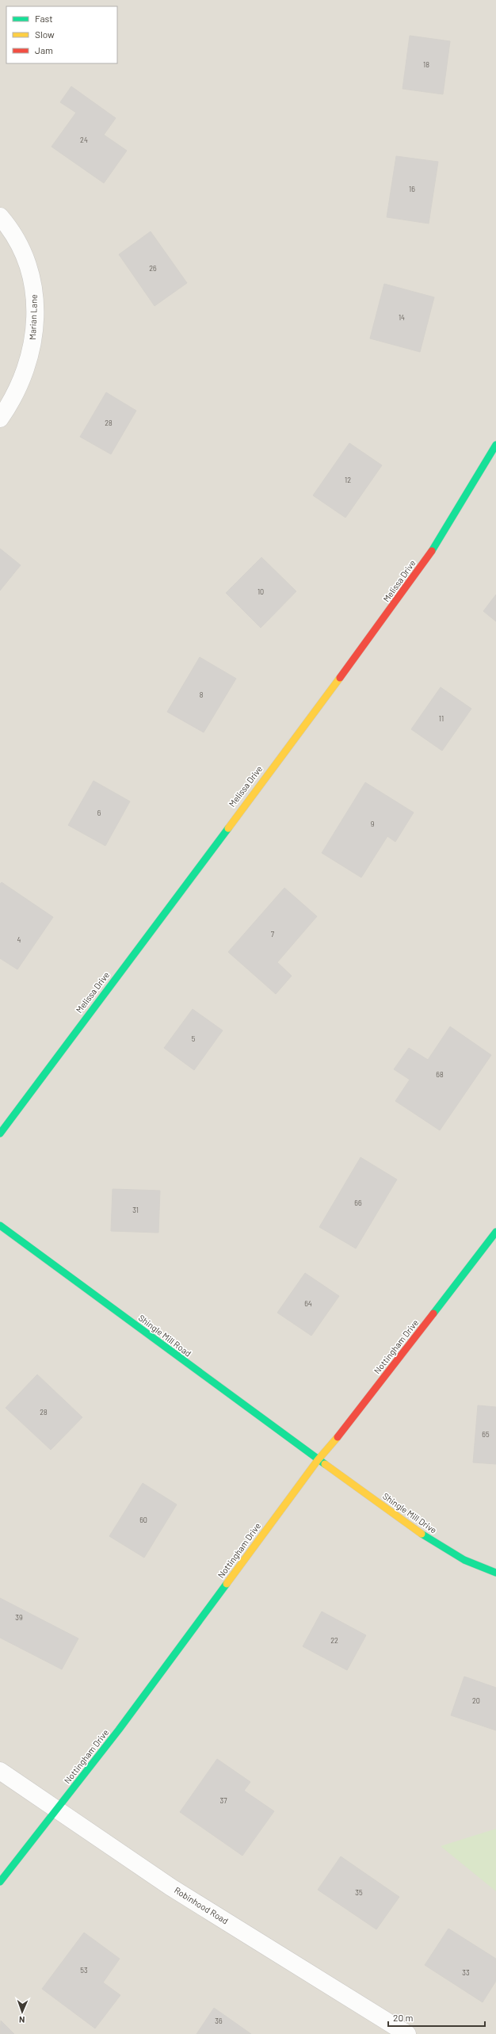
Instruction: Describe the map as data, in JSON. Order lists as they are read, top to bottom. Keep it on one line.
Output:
{"streets":{"street":["Marian Lane","Melissa Drive","Shingle Mill Road","Nottingham Drive","Shingle Mill Drive","Robinhood Road"]},"crossings":[["Shingle Mill Road","Nottingham Drive"],["Shingle Mill Road","Shingle Mill Drive"],["Nottingham Drive","Shingle Mill Drive"],["Nottingham Drive","Robinhood Road"]],"house_numbers":["18","24","16","26","14","28","12","10","8","11","6","9","7","4","5","68","66","31","64","28","65","60","39","22","20","37","35","53","33","36"],"legend":["Fast","Slow","Jam"],"scale_bar":"20 m","north":"bottom"}
